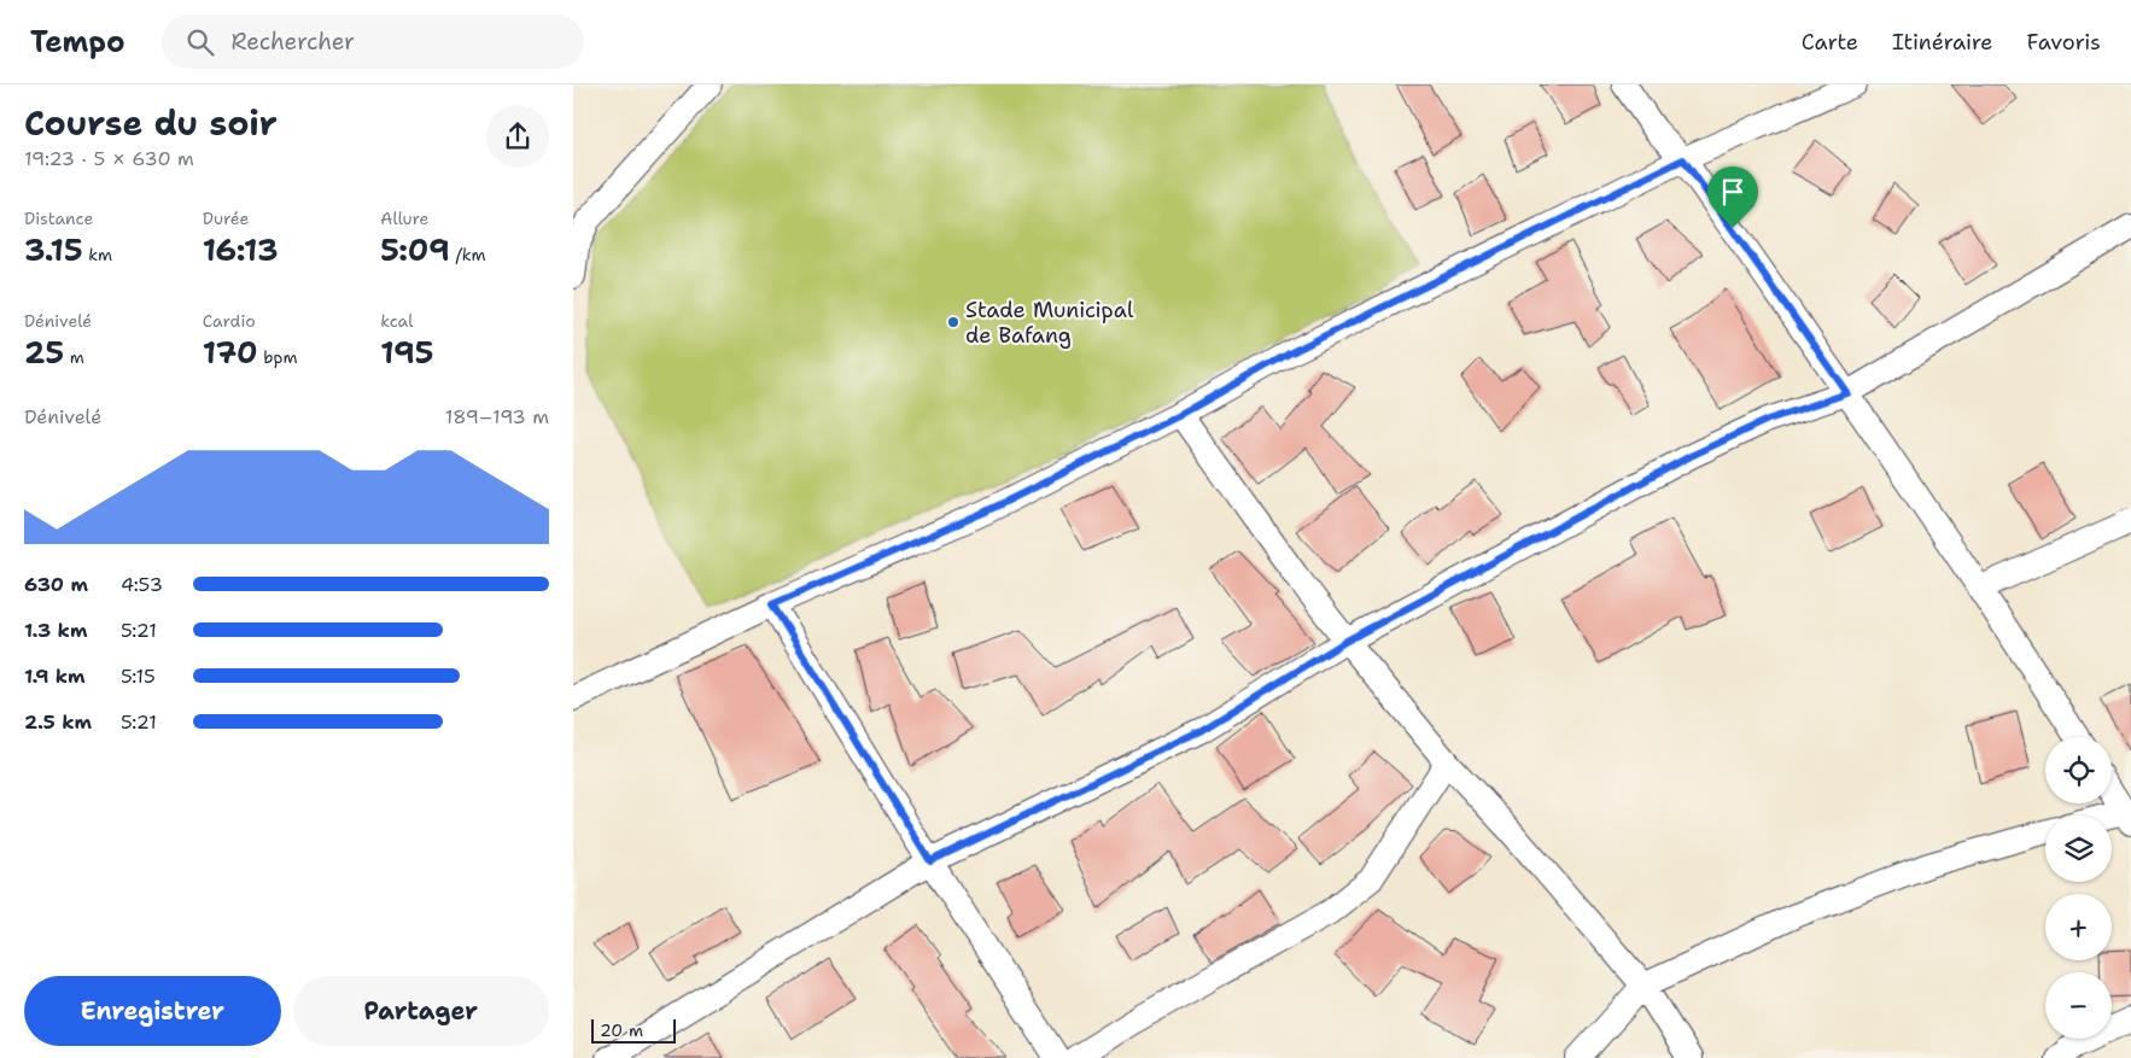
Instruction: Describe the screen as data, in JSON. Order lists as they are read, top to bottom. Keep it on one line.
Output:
{"places":["Stade Municipal de Bafang"],"scale_bar":"20 m","page":{"header":"Tempo","search":"Rechercher","nav":["Carte","Itinéraire","Favoris"],"heading":["Course du soir","19:23 · 5 × 630 m"],"stats":[["Distance","3.15 km"],["Durée","16:13"],["Allure","5:09 /km"],["Dénivelé","25 m"],["Cardio","170 bpm"],["kcal","195"]],"chart":["Dénivelé","189–193 m"],"list":[{"name":"630 m","note":"4:53"},{"name":"1.3 km","note":"5:21"},{"name":"1.9 km","note":"5:15"},{"name":"2.5 km","note":"5:21"}],"map_buttons":["+","−"],"buttons":["Enregistrer","Partager"],"scale":"20 m"}}
